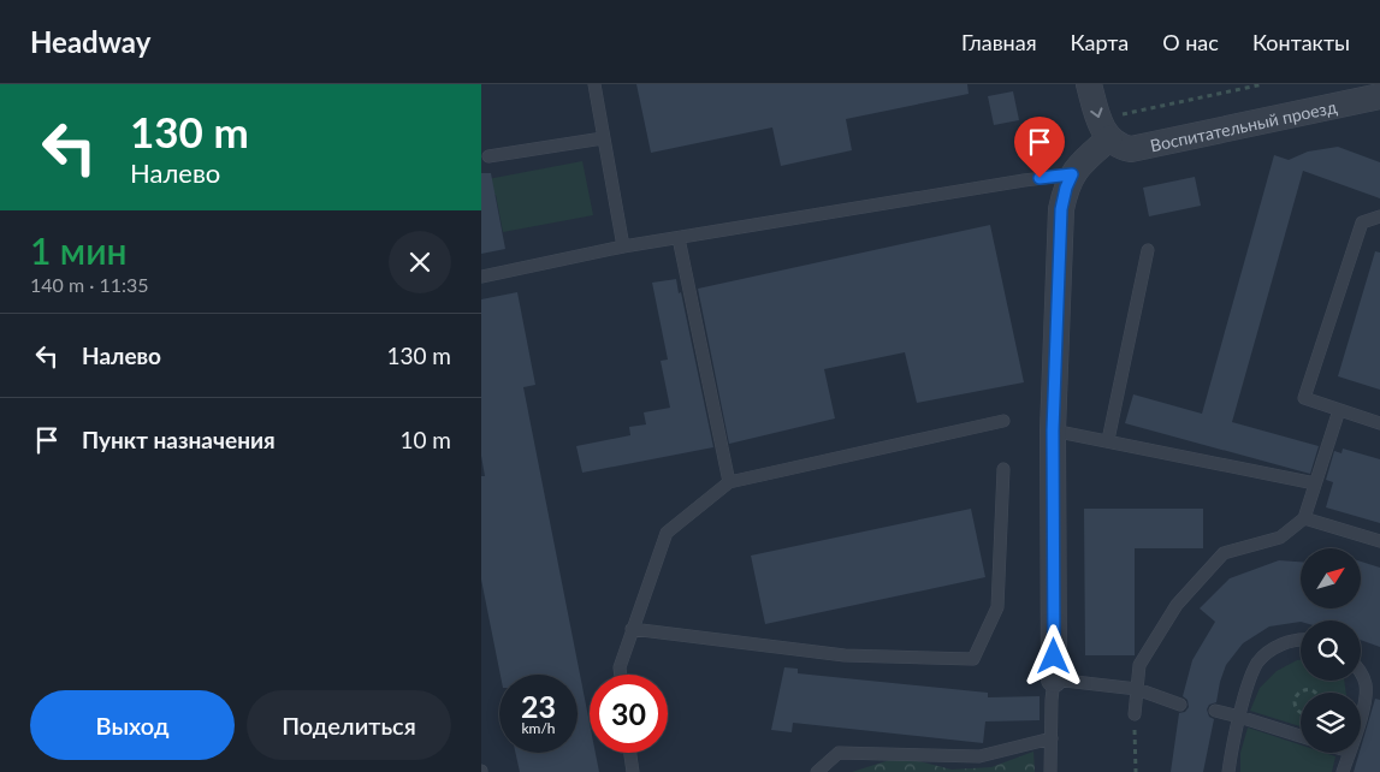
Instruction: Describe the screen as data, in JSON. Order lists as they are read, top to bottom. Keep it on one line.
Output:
{"streets":{"street":["Воспитательный проезд"]},"north":"top right","page":{"header":"Headway","nav":["Главная","Карта","О нас","Контакты"],"turn":["130 m","Налево"],"heading":["1 мин","140 m · 11:35"],"list":[{"name":"Налево","value":"130 m"},{"name":"Пункт назначения","value":"10 m"}],"speed":"23 km/h","limit":"30","buttons":["Выход","Поделиться"]}}
